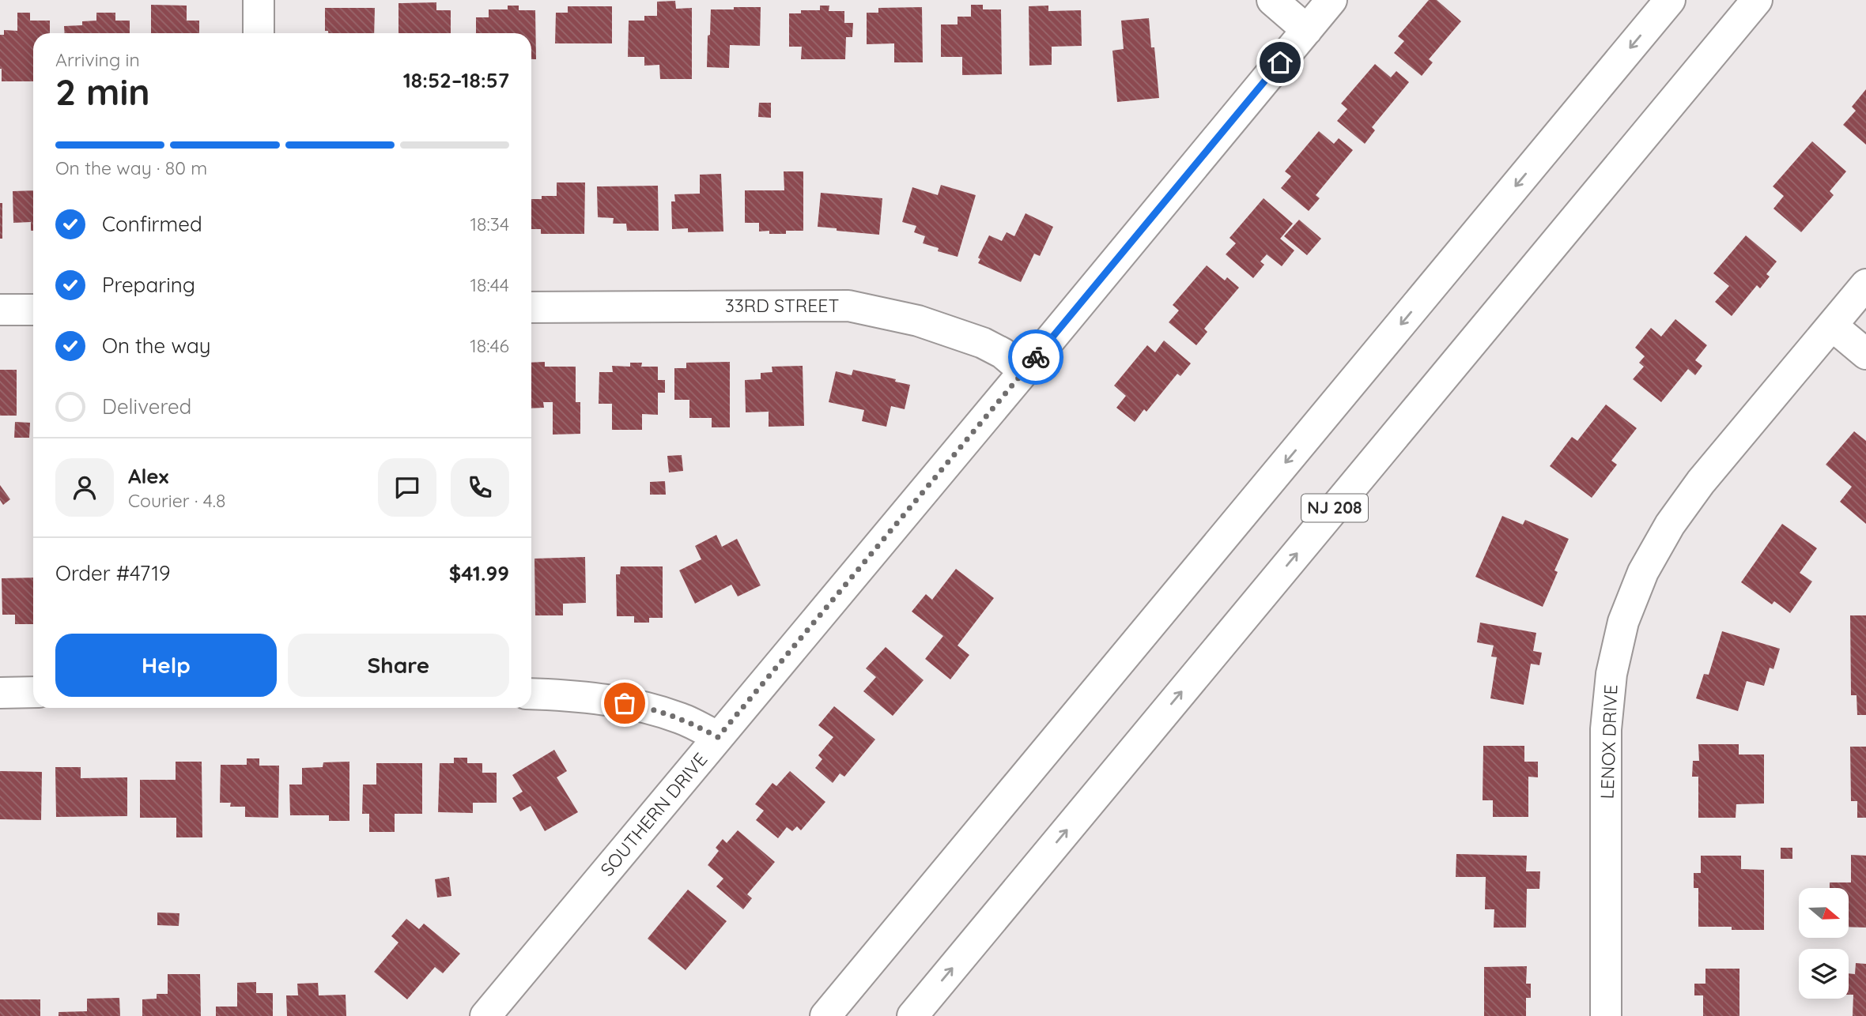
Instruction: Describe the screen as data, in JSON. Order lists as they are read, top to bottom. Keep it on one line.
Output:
{"streets":{"main road":["33RD STREET","NJ 208","LENOX DRIVE","SOUTHERN DRIVE"]},"crossings":[["33RD STREET","SOUTHERN DRIVE"]],"north":"right","page":{"heading":["2 min","Arriving in","18:52–18:57"],"panel":["Alex","Courier · 4.8","Order #4719","$41.99"],"bar":"On the way · 80 m","list":[["Confirmed","18:34"],["Preparing","18:44"],["On the way","18:46"],"Delivered"],"buttons":["Help","Share"]}}
